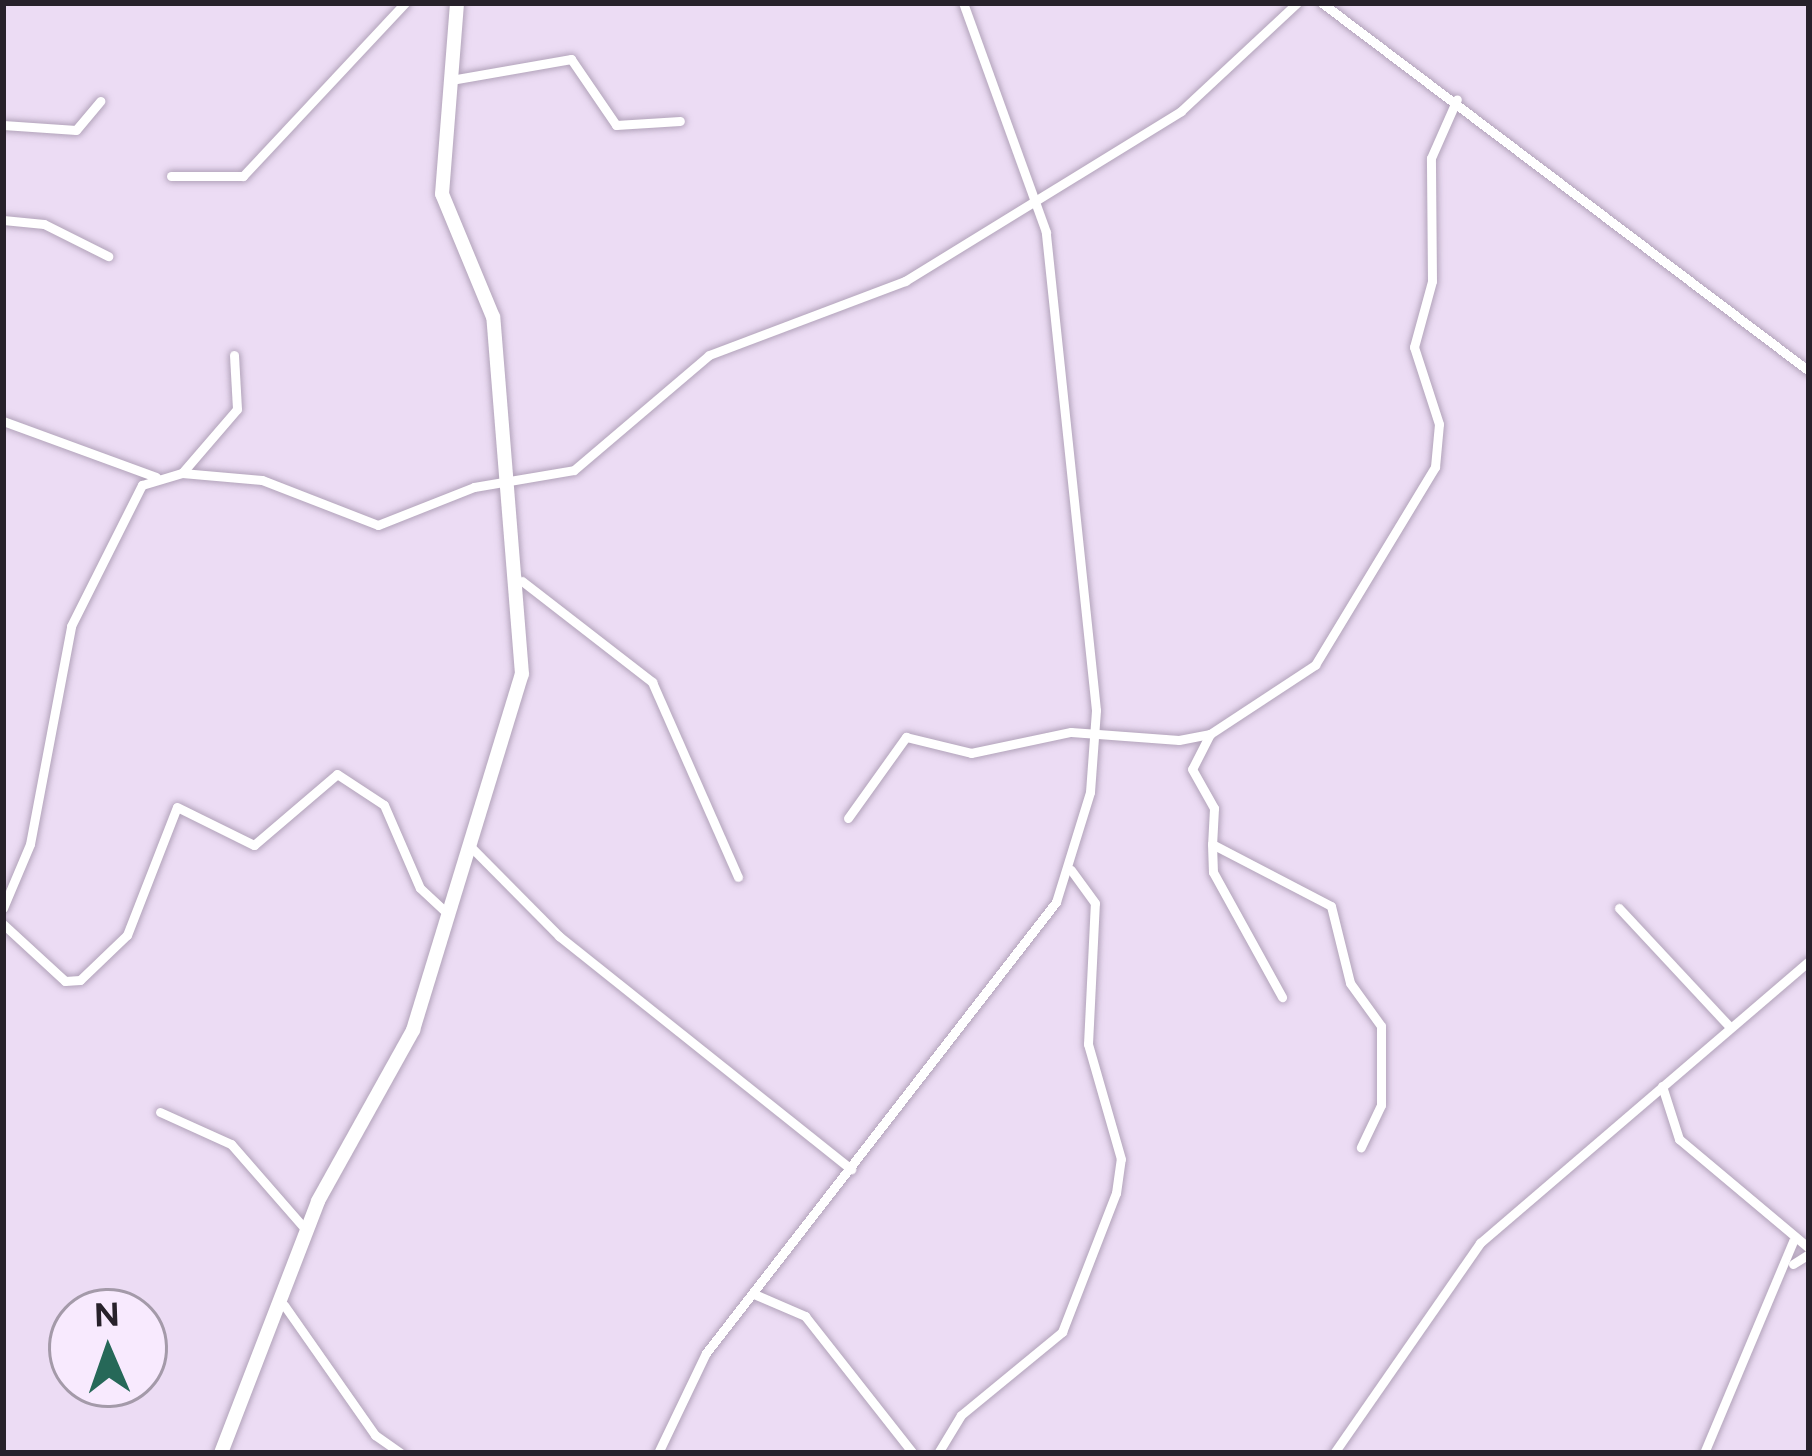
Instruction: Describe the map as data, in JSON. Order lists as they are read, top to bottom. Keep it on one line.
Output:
{"north":"top"}
